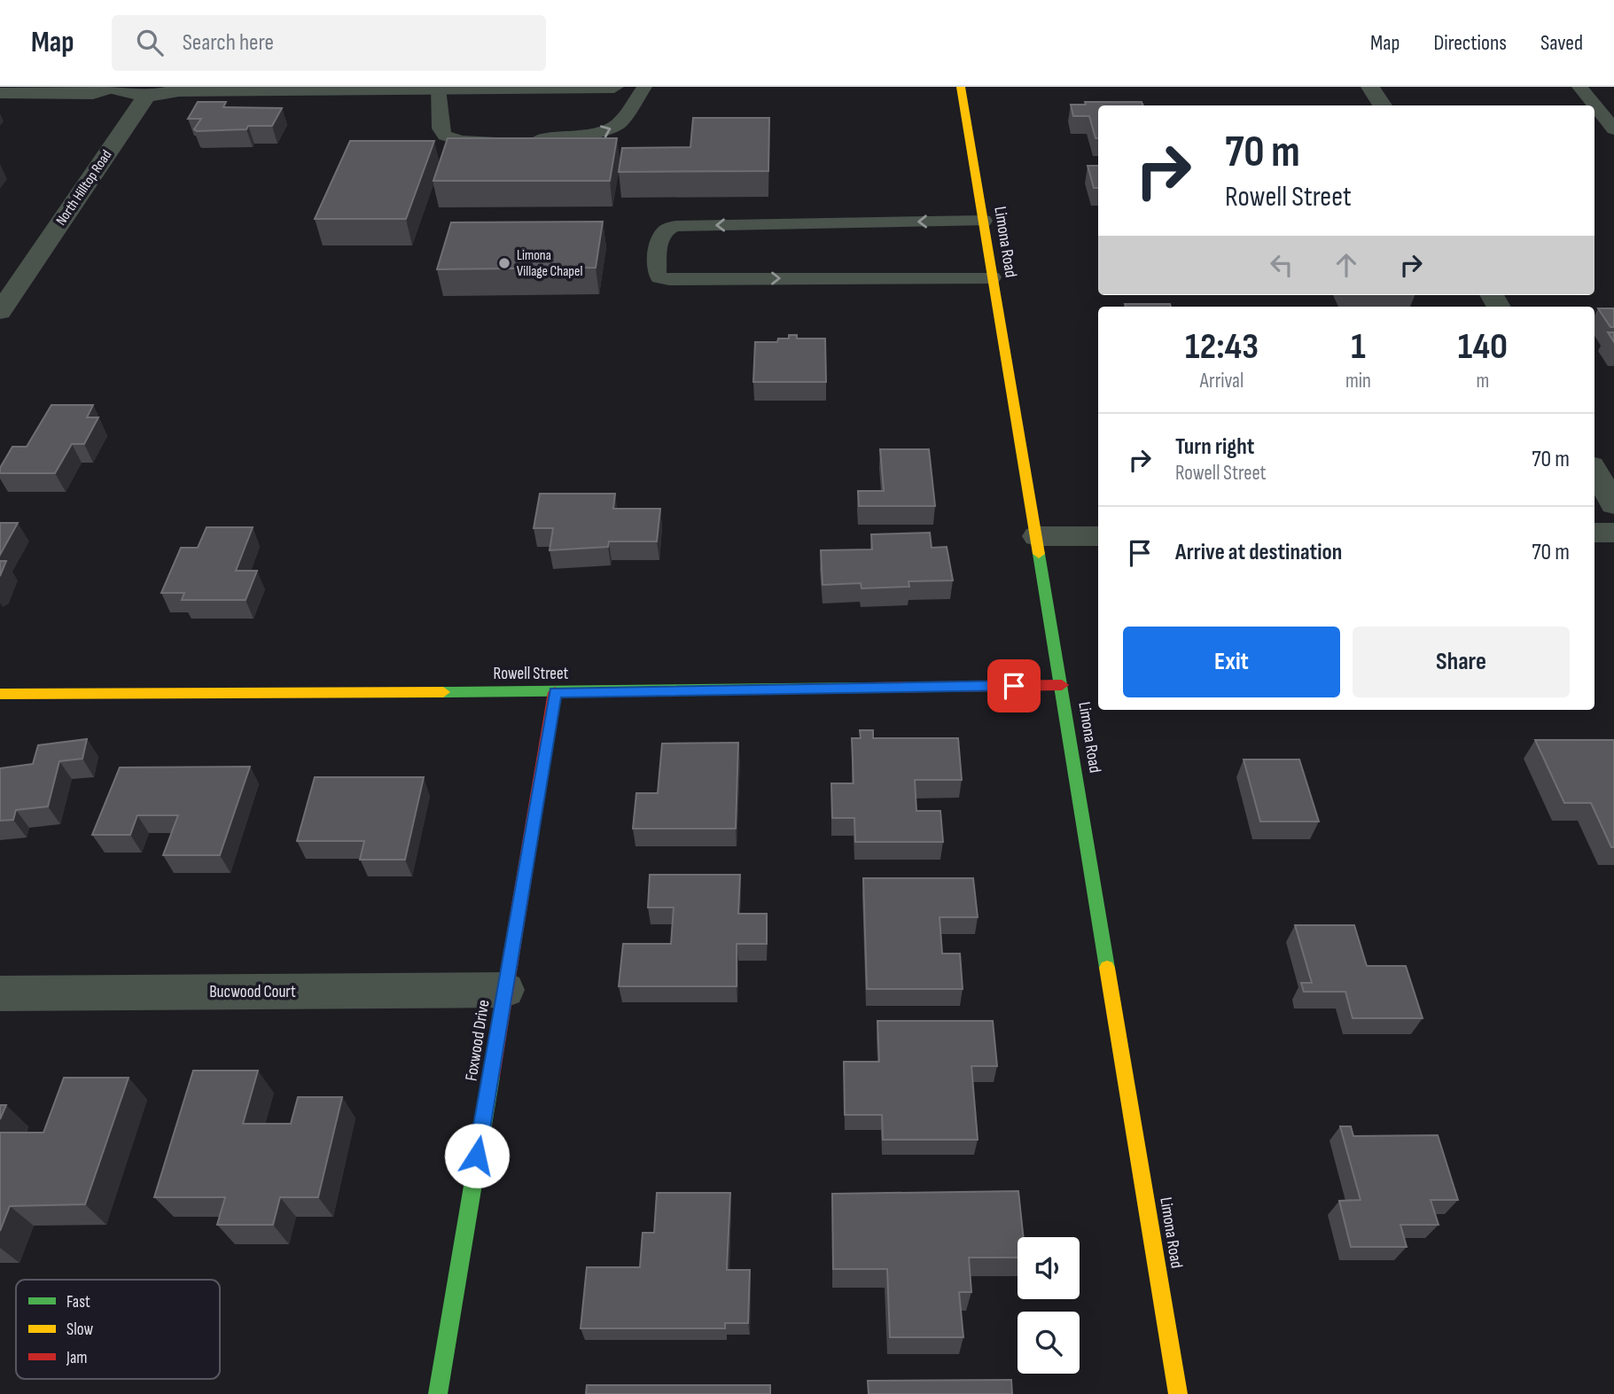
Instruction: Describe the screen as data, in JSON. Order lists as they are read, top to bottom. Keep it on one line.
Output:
{"streets":{"street":["North Hilltop Road","Limona Road","Rowell Street","Bucwood Court","Foxwood Drive"]},"crossings":[["Limona Road","Rowell Street"],["Rowell Street","Foxwood Drive"],["Bucwood Court","Foxwood Drive"]],"places":["Limona Village Chapel"],"legend":["Fast","Slow","Jam"],"page":{"header":"Map","search":"Search here","nav":["Map","Directions","Saved"],"turn":["70 m","Rowell Street"],"eta":["12:43","Arrival","1","min","140","m"],"list":[{"name":"Turn right","note":"Rowell Street","value":"70 m"},{"name":"Arrive at destination","value":"70 m"}],"buttons":["Exit","Share"]}}
